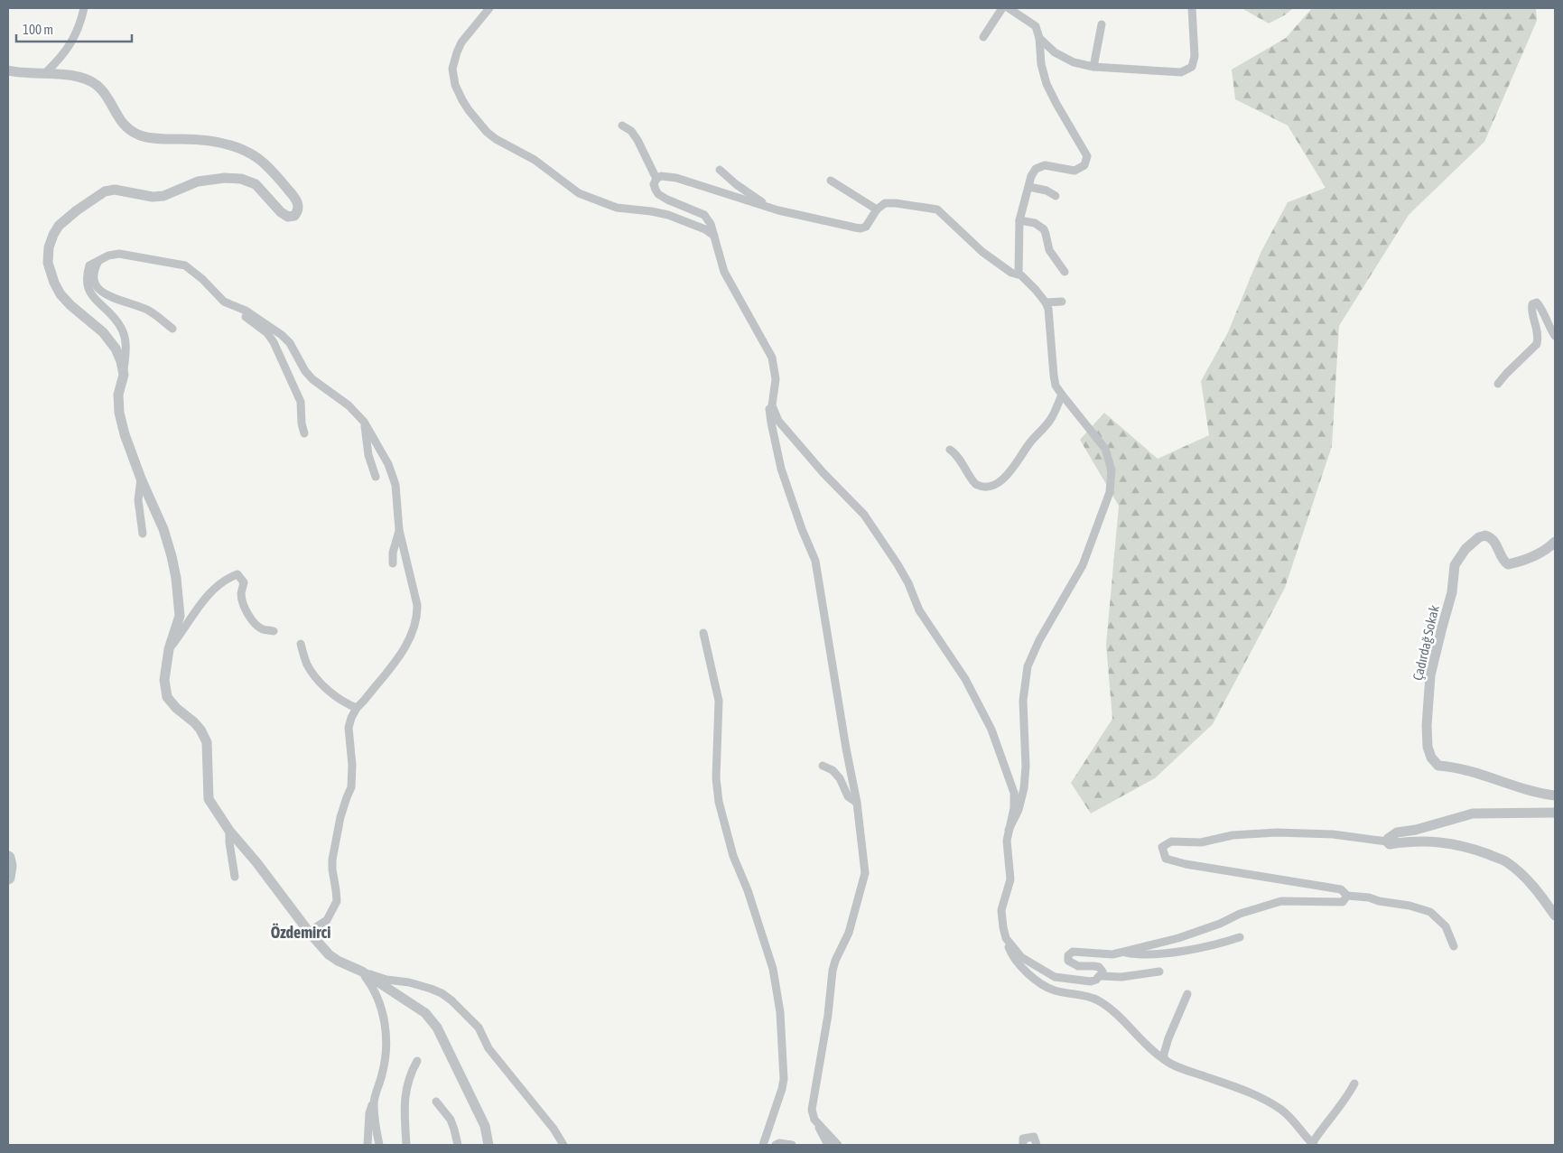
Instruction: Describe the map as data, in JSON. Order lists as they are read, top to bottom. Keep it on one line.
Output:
{"streets":{"street":["Çadırdağ Sokak"]},"districts":["Özdemirci"],"scale_bar":"100 m"}
